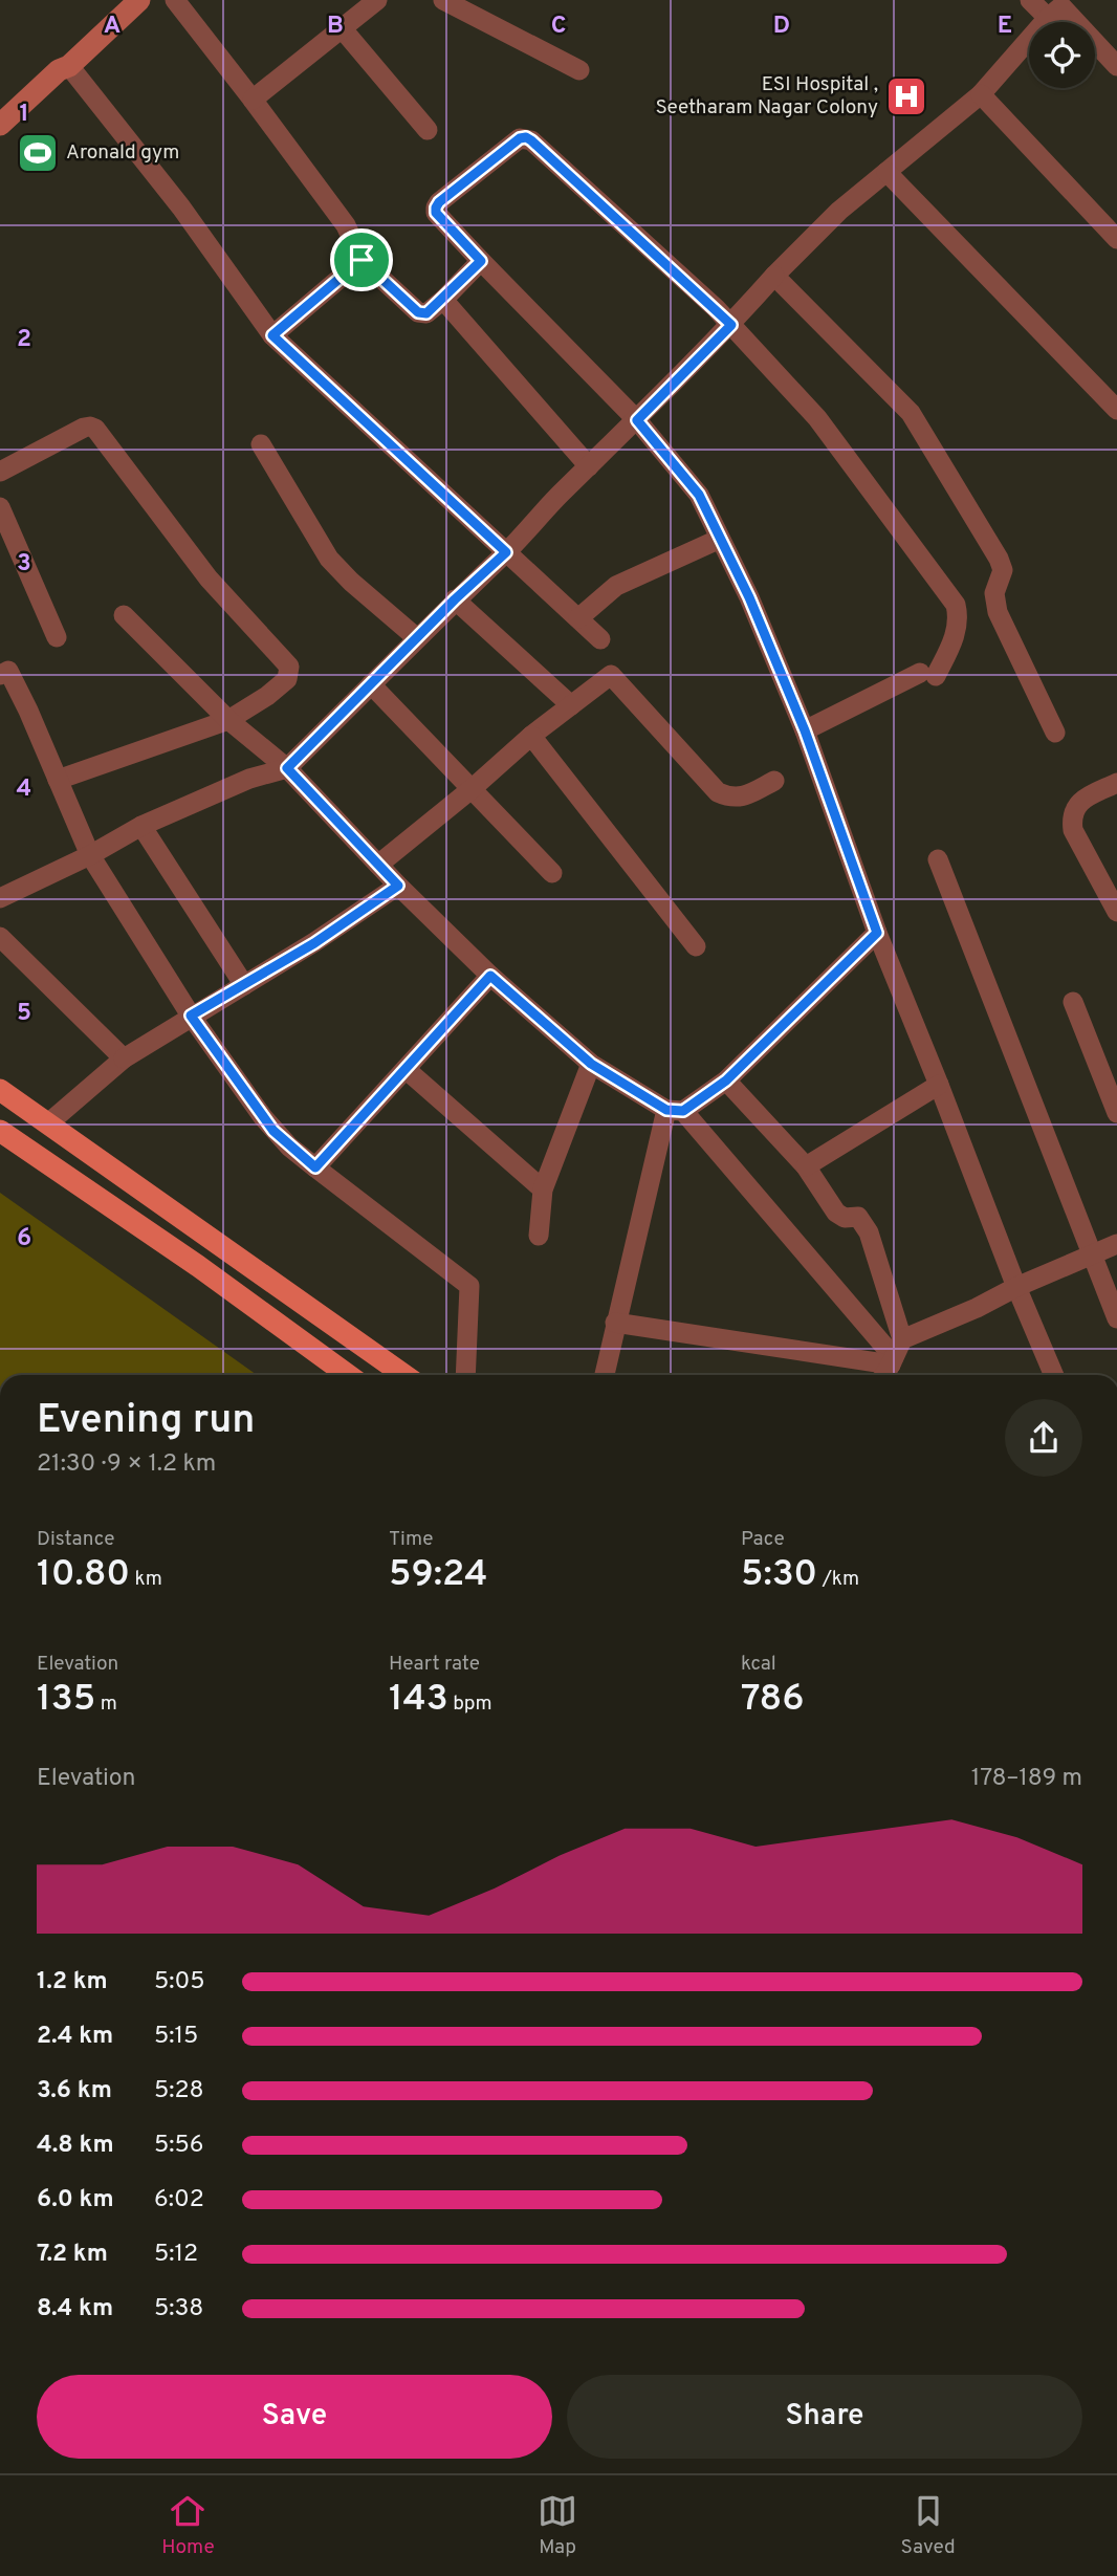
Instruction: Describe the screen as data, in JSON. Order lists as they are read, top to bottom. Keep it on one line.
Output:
{"places":{"hospital":["ESI Hospital , Seetharam Nagar Colony"],"sports":["Aronald gym"]},"page":{"heading":["Evening run","21:30 · 9 × 1.2 km"],"stats":[["Distance","10.80 km"],["Time","59:24"],["Pace","5:30 /km"],["Elevation","135 m"],["Heart rate","143 bpm"],["kcal","786"]],"chart":["Elevation","178–189 m"],"list":[{"name":"1.2 km","note":"5:05"},{"name":"2.4 km","note":"5:15"},{"name":"3.6 km","note":"5:28"},{"name":"4.8 km","note":"5:56"},{"name":"6.0 km","note":"6:02"},{"name":"7.2 km","note":"5:12"},{"name":"8.4 km","note":"5:38"}],"buttons":["Save","Share"],"tabs":["Home","Map","Saved"]},"grid":{"columns":["A","B","C","D","E"],"rows":["1","2","3","4","5","6"]}}
